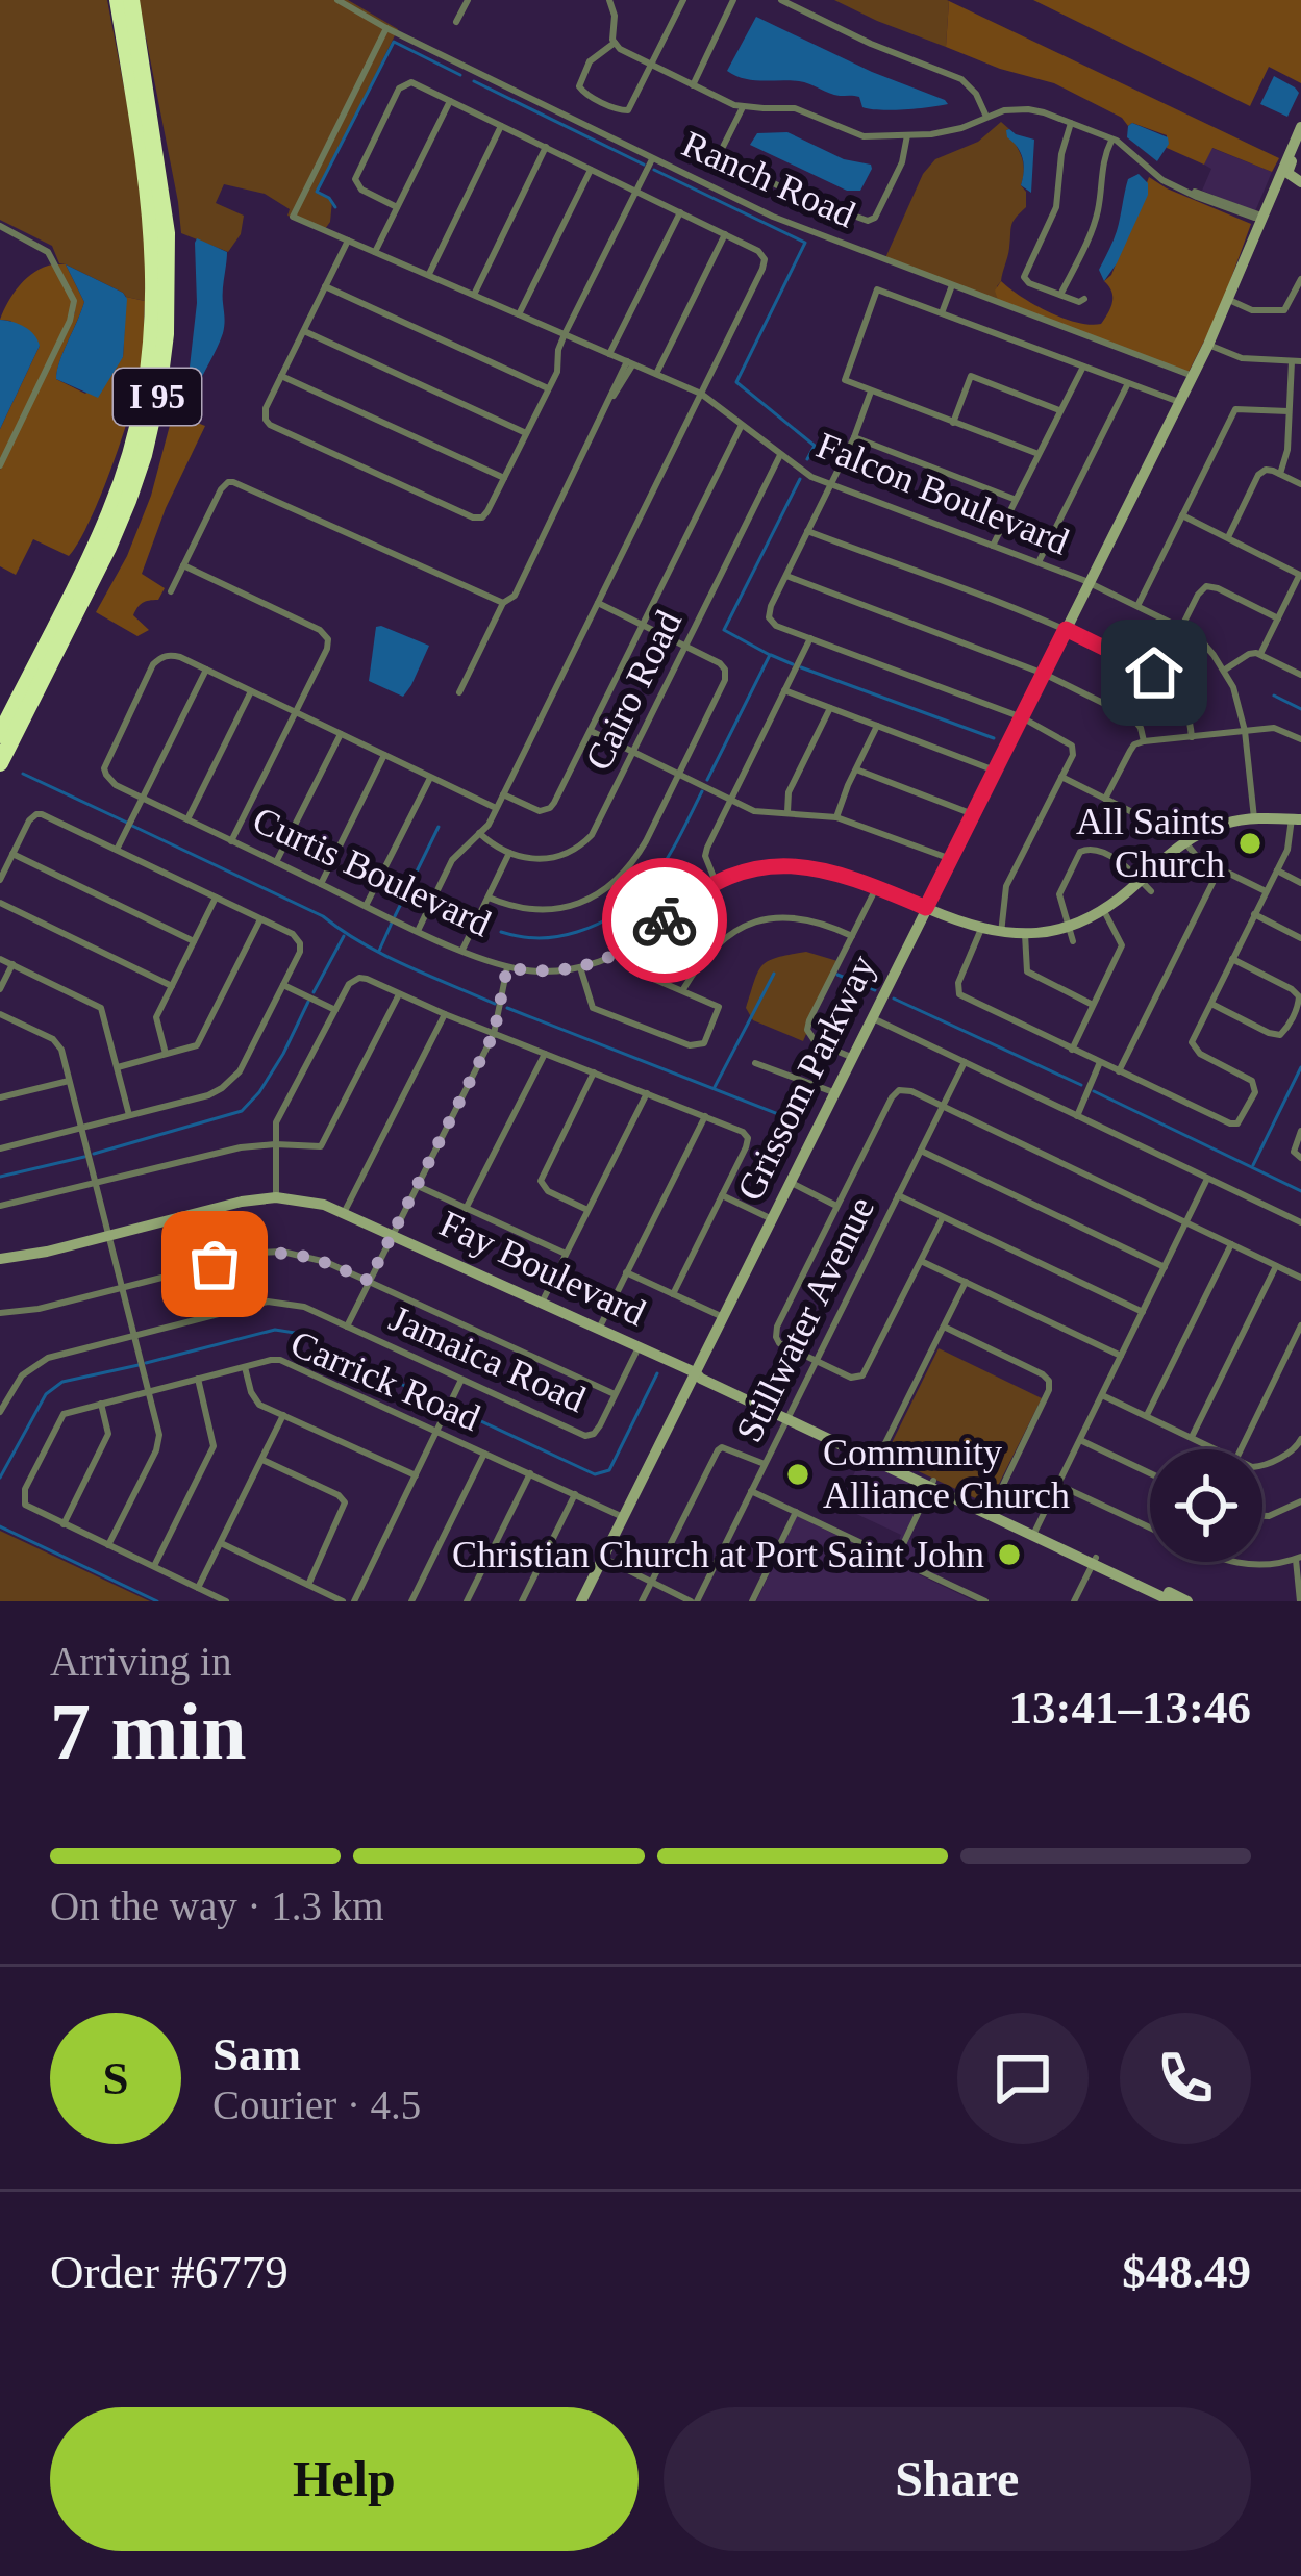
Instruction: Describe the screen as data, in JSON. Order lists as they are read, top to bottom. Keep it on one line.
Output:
{"streets":{"highway":["I 95"],"main road":["Curtis Boulevard","Grissom Parkway","Fay Boulevard"],"street":["Ranch Road","Falcon Boulevard","Cairo Road","Stillwater Avenue","Jamaica Road","Carrick Road"]},"crossings":[["Ranch Road","Falcon Boulevard"],["Ranch Road","Grissom Parkway"],["Falcon Boulevard","Cairo Road"],["Falcon Boulevard","Curtis Boulevard"],["Falcon Boulevard","Grissom Parkway"],["Curtis Boulevard","Grissom Parkway"],["Grissom Parkway","Fay Boulevard"],["Grissom Parkway","Carrick Road"],["Fay Boulevard","Stillwater Avenue"],["Fay Boulevard","Jamaica Road"]],"places":["All Saints Church","Community Alliance Church","Christian Church at Port Saint John"],"page":{"heading":["7 min","Arriving in","13:41–13:46"],"panel":["Sam","Courier · 4.5","Order #6779","$48.49"],"bar":"On the way · 1.3 km","round":"S","buttons":["Help","Share"]}}
